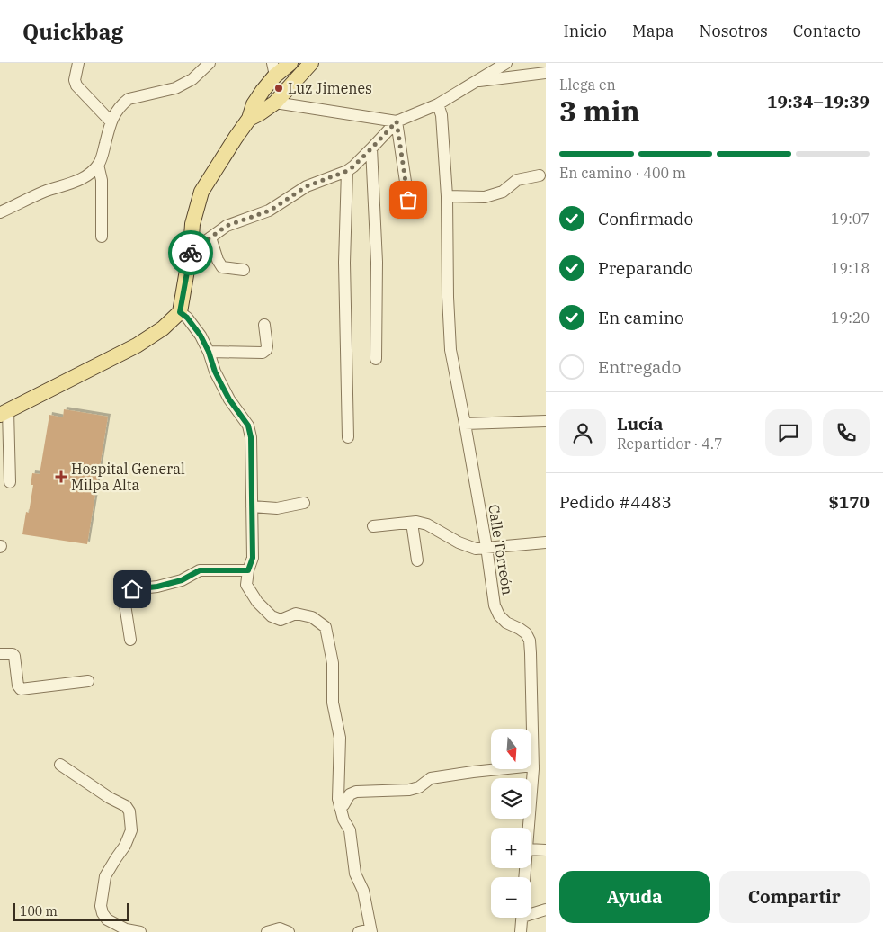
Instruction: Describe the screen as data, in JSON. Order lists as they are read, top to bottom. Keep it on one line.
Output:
{"streets":{"street":["Calle Torreón"]},"places":{"other":["Luz Jimenes"],"health":["Hospital General Milpa Alta"]},"scale_bar":"100 m","north":"bottom","page":{"header":"Quickbag","nav":["Inicio","Mapa","Nosotros","Contacto"],"heading":["3 min","Llega en","19:34–19:39"],"panel":["Lucía","Repartidor · 4.7","Pedido #4483","$170"],"bar":"En camino · 400 m","list":[["Confirmado","19:07"],["Preparando","19:18"],["En camino","19:20"],"Entregado"],"map_buttons":["+","−"],"buttons":["Ayuda","Compartir"],"scale":"100 m"}}
